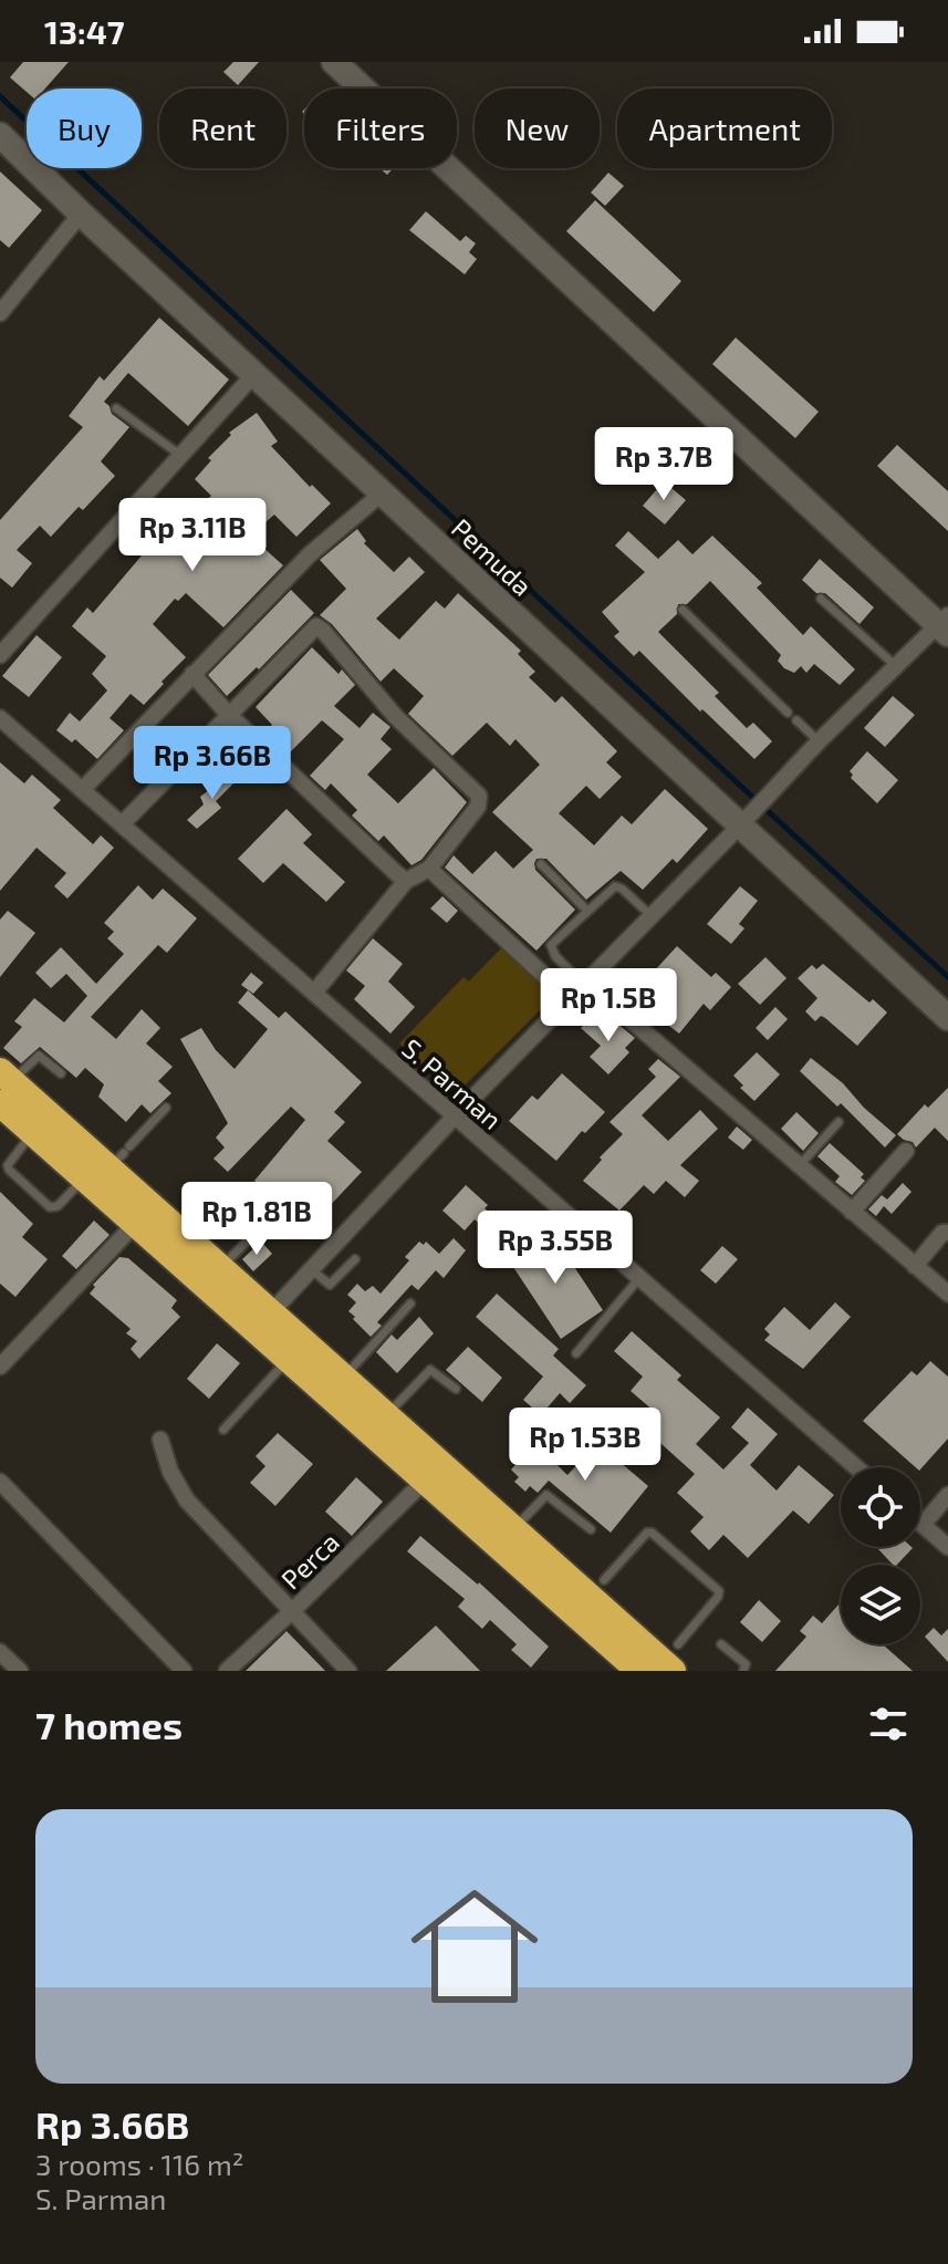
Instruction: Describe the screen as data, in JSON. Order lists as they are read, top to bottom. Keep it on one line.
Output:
{"streets":{"street":["Pemuda","S. Parman","Perca"]},"page":{"status":"13:47","chip":["Buy","Rent","Filters","New","Apartment"],"price":["Rp 3.7B","Rp 3.11B","Rp 3.66B","Rp 1.5B","Rp 1.81B","Rp 3.55B","Rp 1.53B"],"heading":"7 homes","list":[{"name":"Rp 3.66B","note":"3 rooms · 116 m² · S. Parman"}]}}
